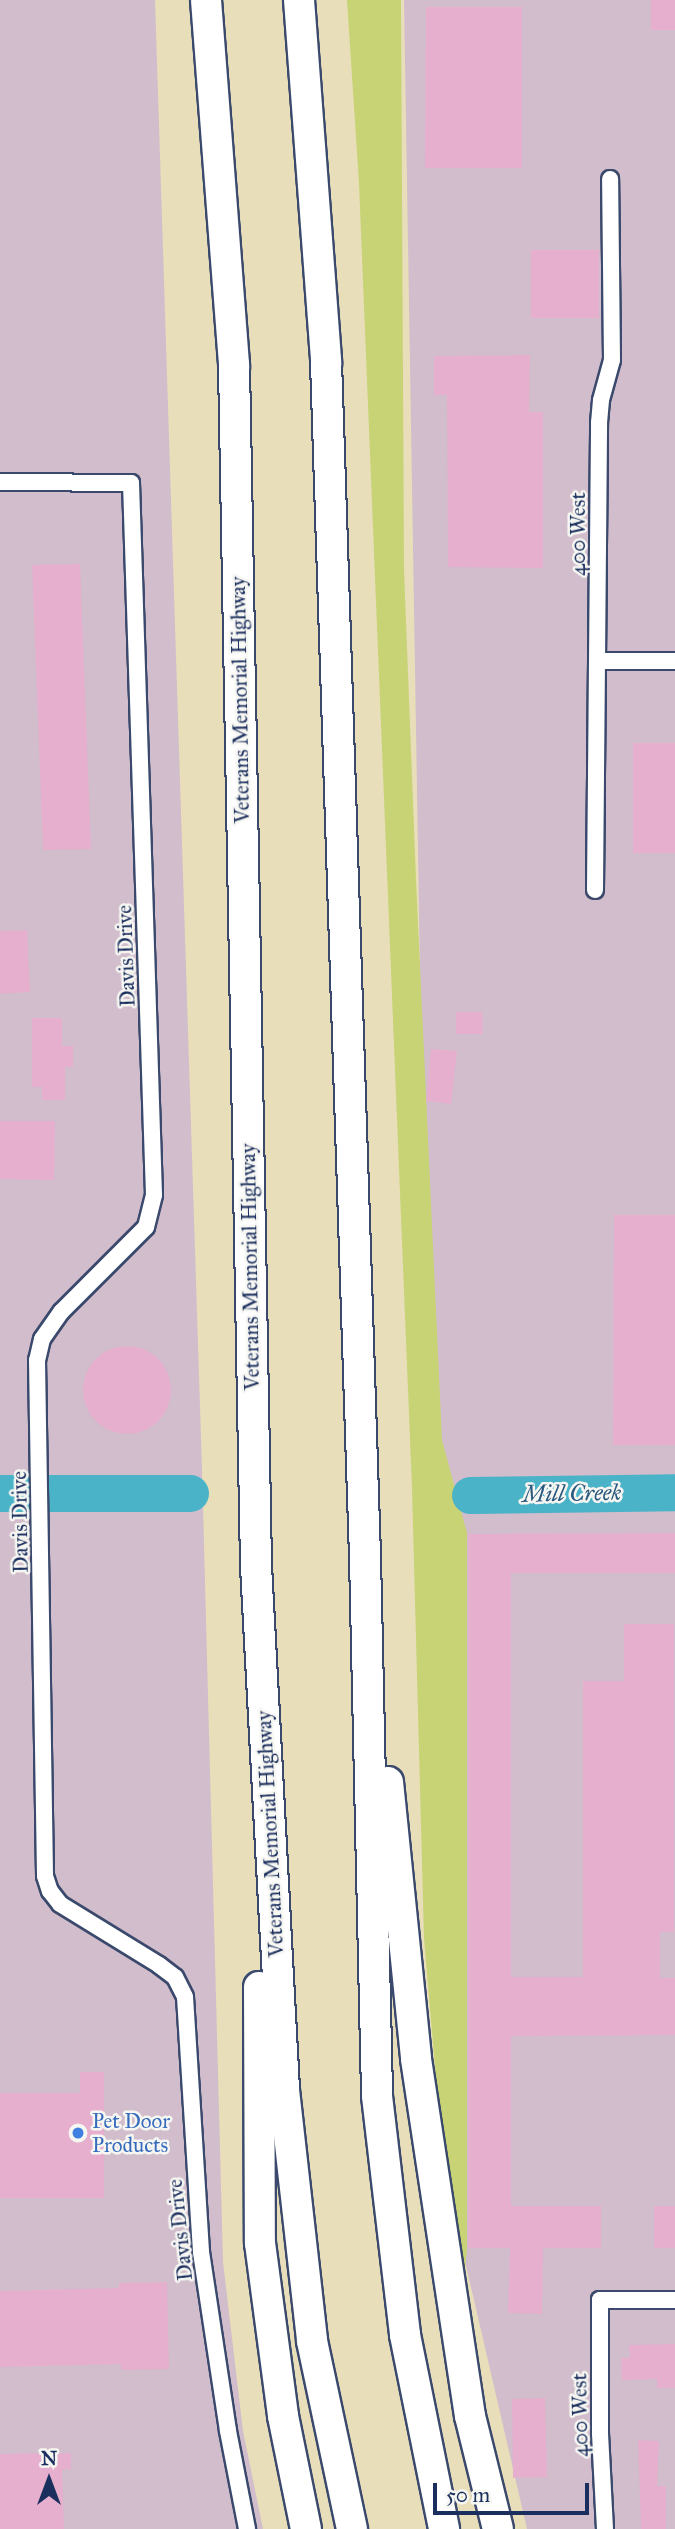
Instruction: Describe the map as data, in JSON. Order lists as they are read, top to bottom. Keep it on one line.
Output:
{"streets":{"highway":["Veterans Memorial Highway"],"street":["400 West","Davis Drive"]},"water":["Mill Creek"],"places":["Pet Door Products"],"scale_bar":"50 m","north":"top"}
